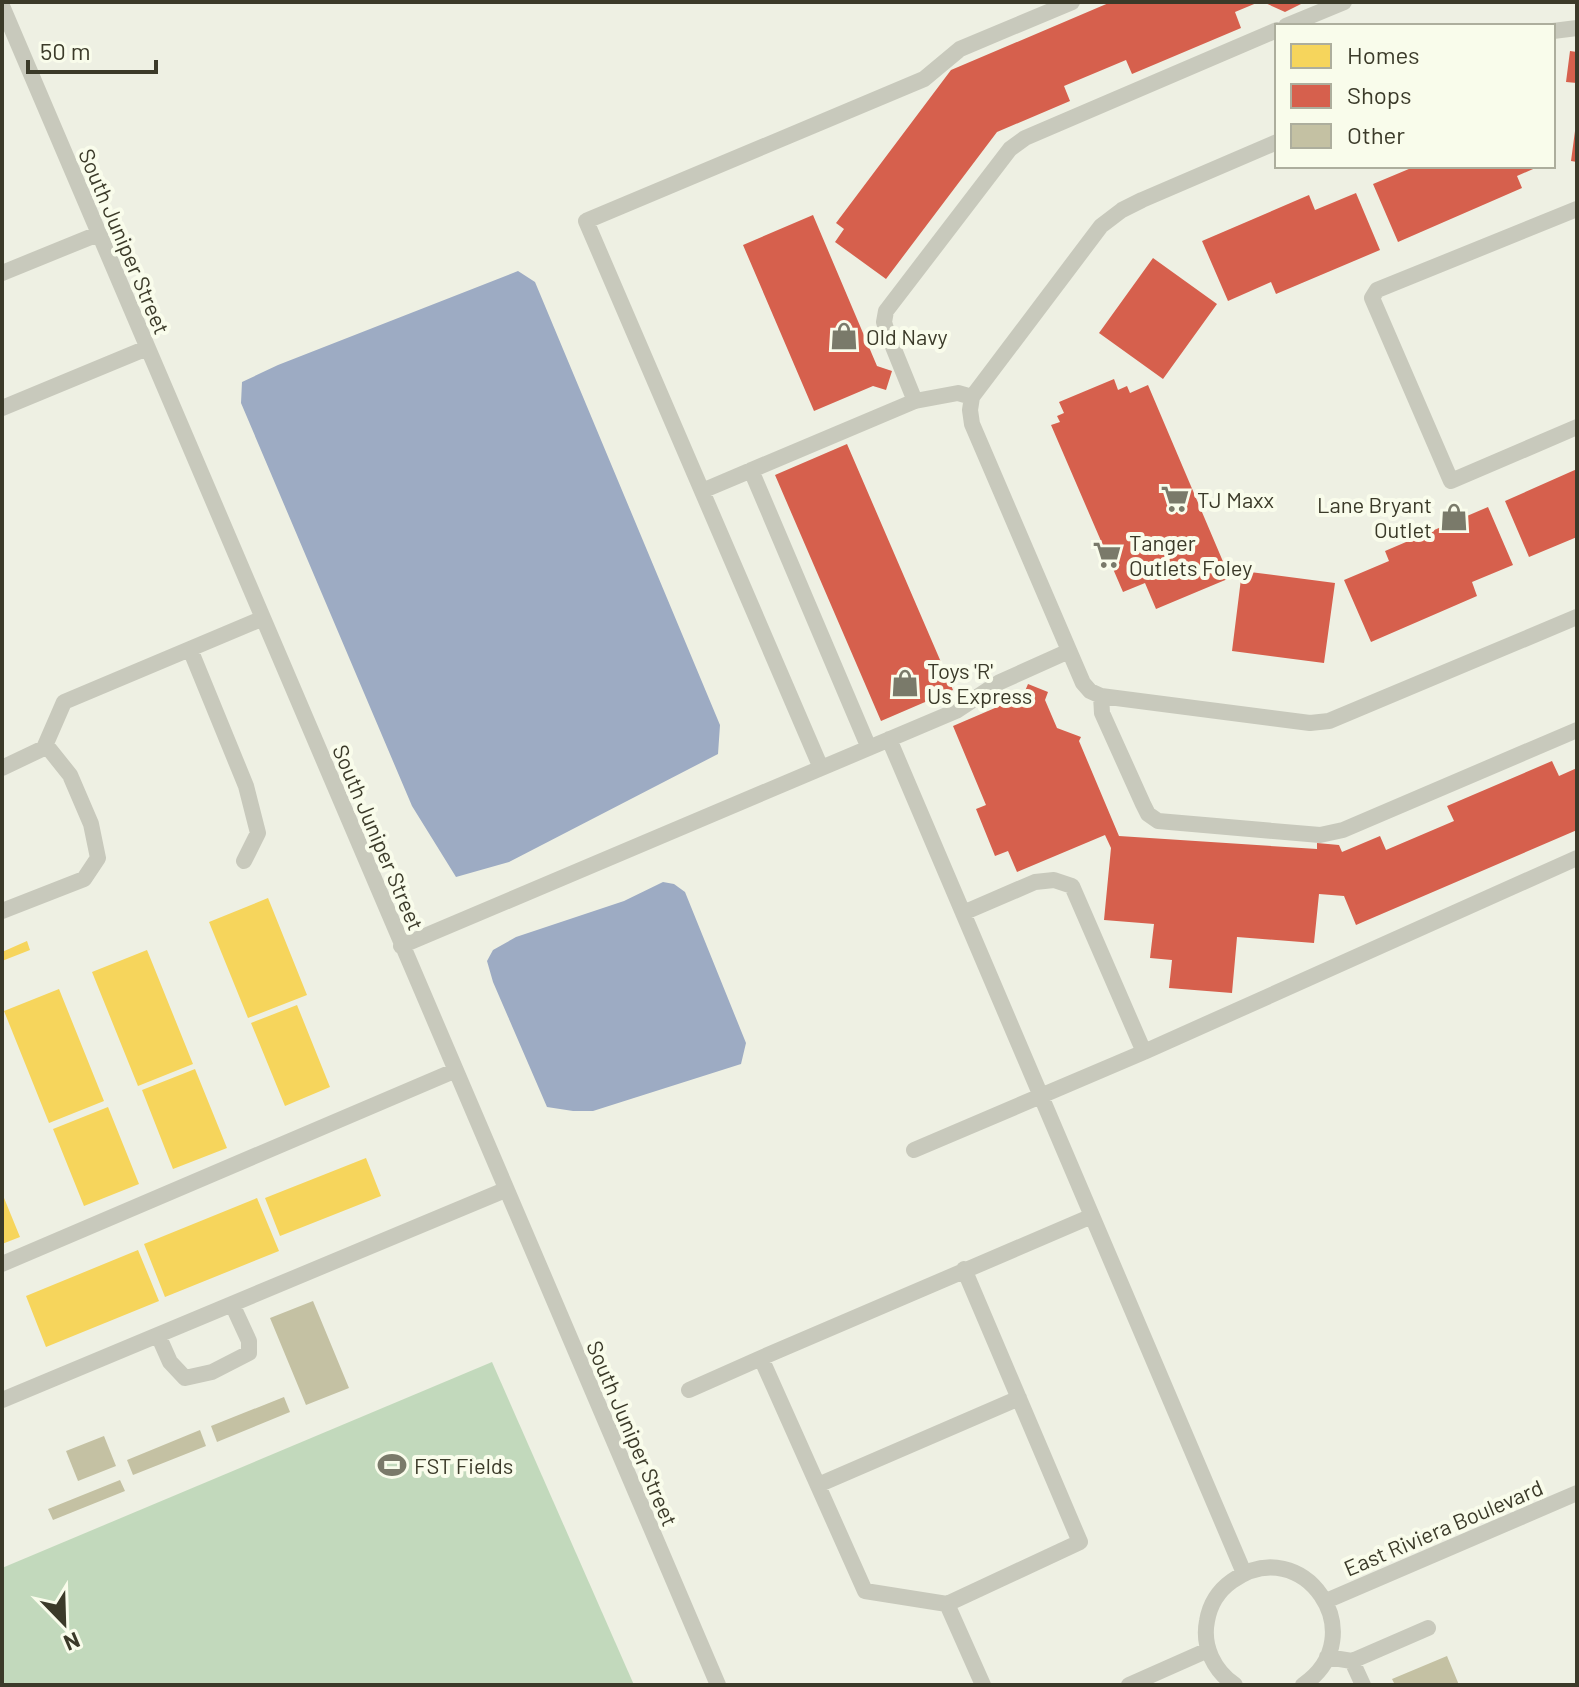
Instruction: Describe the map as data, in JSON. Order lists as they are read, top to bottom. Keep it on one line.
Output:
{"streets":{"street":["South Juniper Street","East Riviera Boulevard"]},"places":{"shop":["Old Navy","Lane Bryant Outlet","Toys 'R' Us Express"],"supermarket":["TJ Maxx","Tanger Outlets Foley"],"sports":["FST Fields"]},"legend":["Homes","Shops","Other"],"scale_bar":"50 m","north":"bottom right"}
